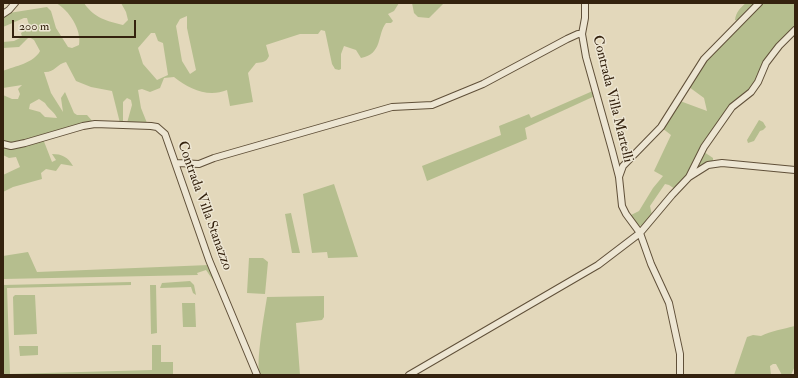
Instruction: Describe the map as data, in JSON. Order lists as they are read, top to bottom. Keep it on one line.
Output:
{"streets":{"street":["Contrada Villa Martelli","Contrada Villa Stanazzo"]},"scale_bar":"200 m"}
